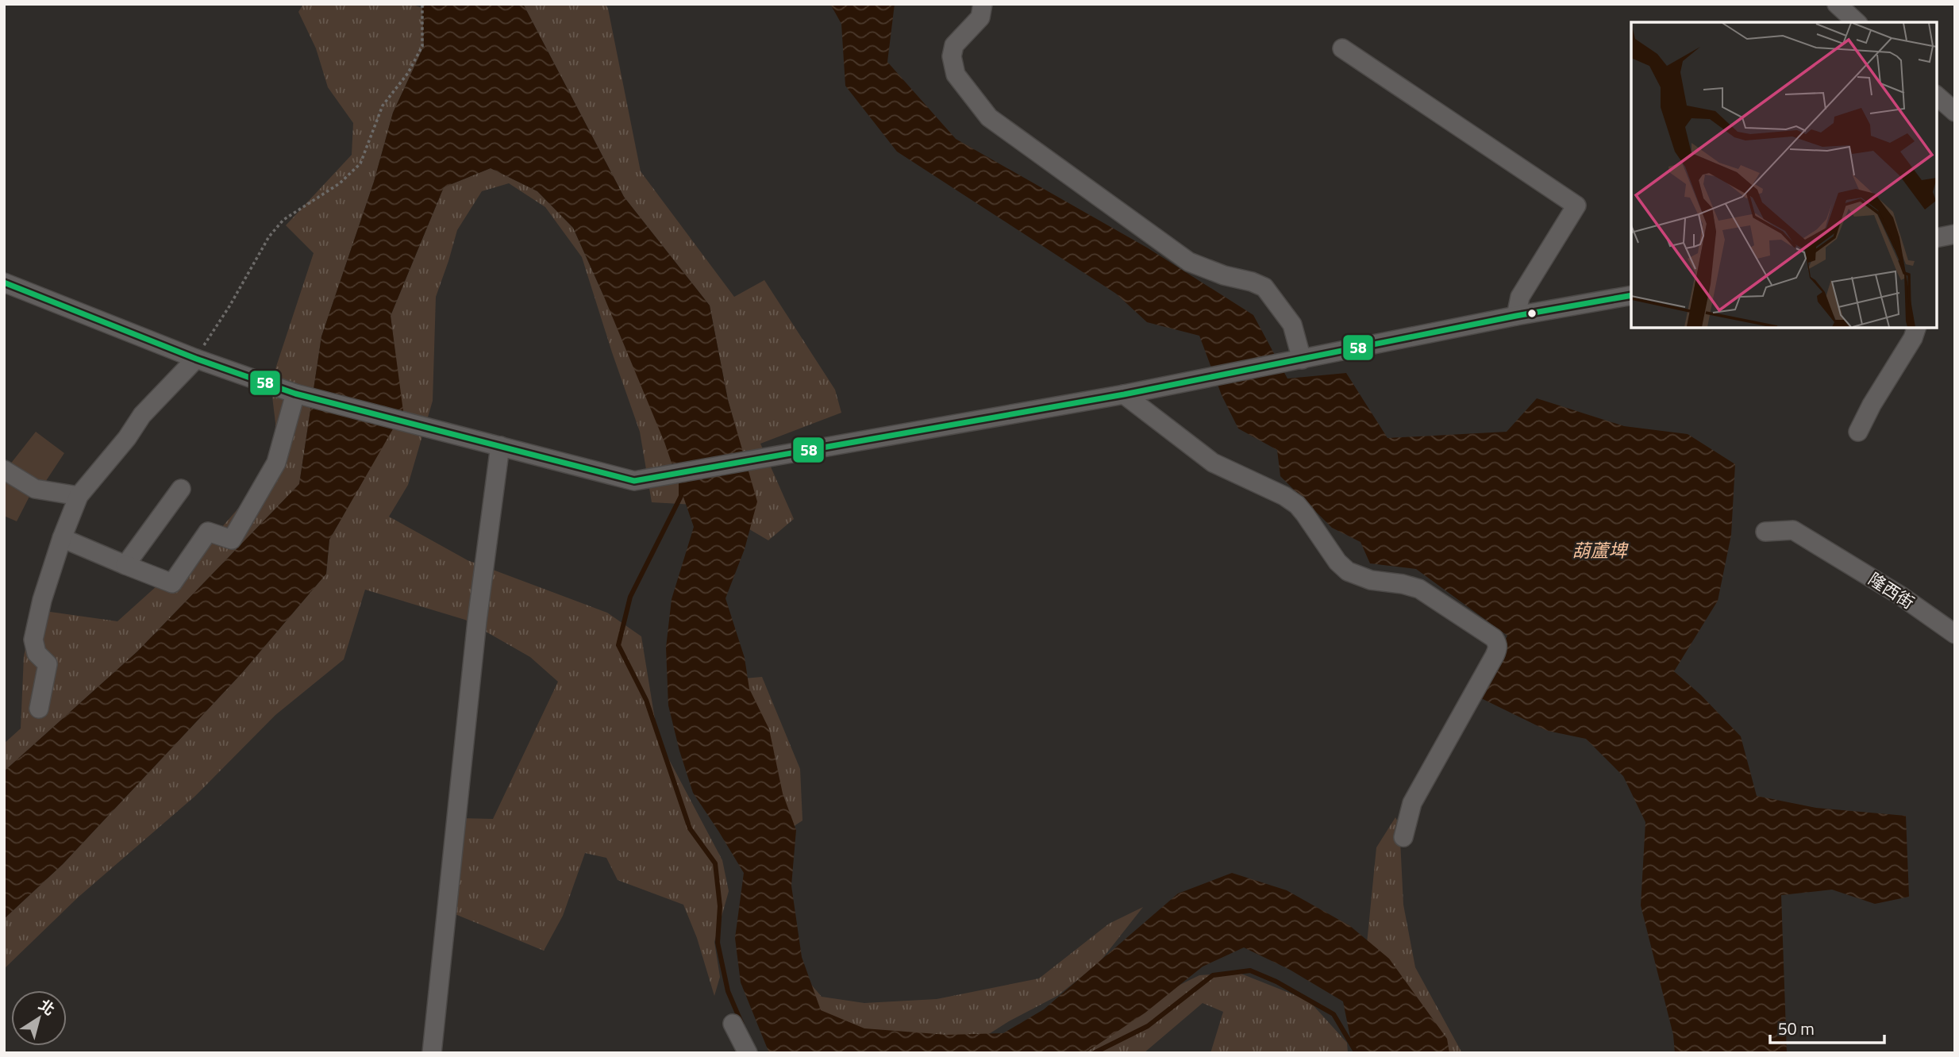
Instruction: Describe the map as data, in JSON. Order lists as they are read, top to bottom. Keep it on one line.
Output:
{"streets":{"street":["隆西街"]},"water":["葫蘆埤"],"lines":["transit line 58"],"scale_bar":"50 m","north":"top right"}
